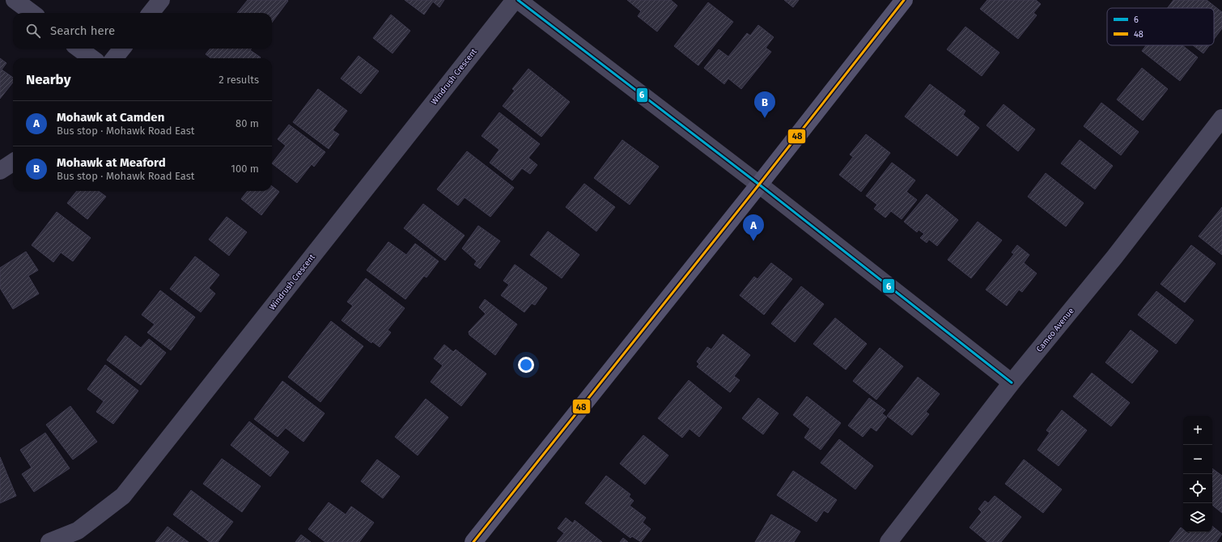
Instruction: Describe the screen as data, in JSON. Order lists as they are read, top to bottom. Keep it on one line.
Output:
{"streets":{"street":["Windrush Crescent","Cameo Avenue"]},"lines":["transit line 6","transit line 48"],"legend":["6","48"],"page":{"search":"Search here","heading":["Nearby","2 results"],"pins":["B","A"],"list":[{"mark":"A","name":"Mohawk at Camden","note":"Bus stop · Mohawk Road East","value":"80 m"},{"mark":"B","name":"Mohawk at Meaford","note":"Bus stop · Mohawk Road East","value":"100 m"}],"map_buttons":["+","−"]}}
